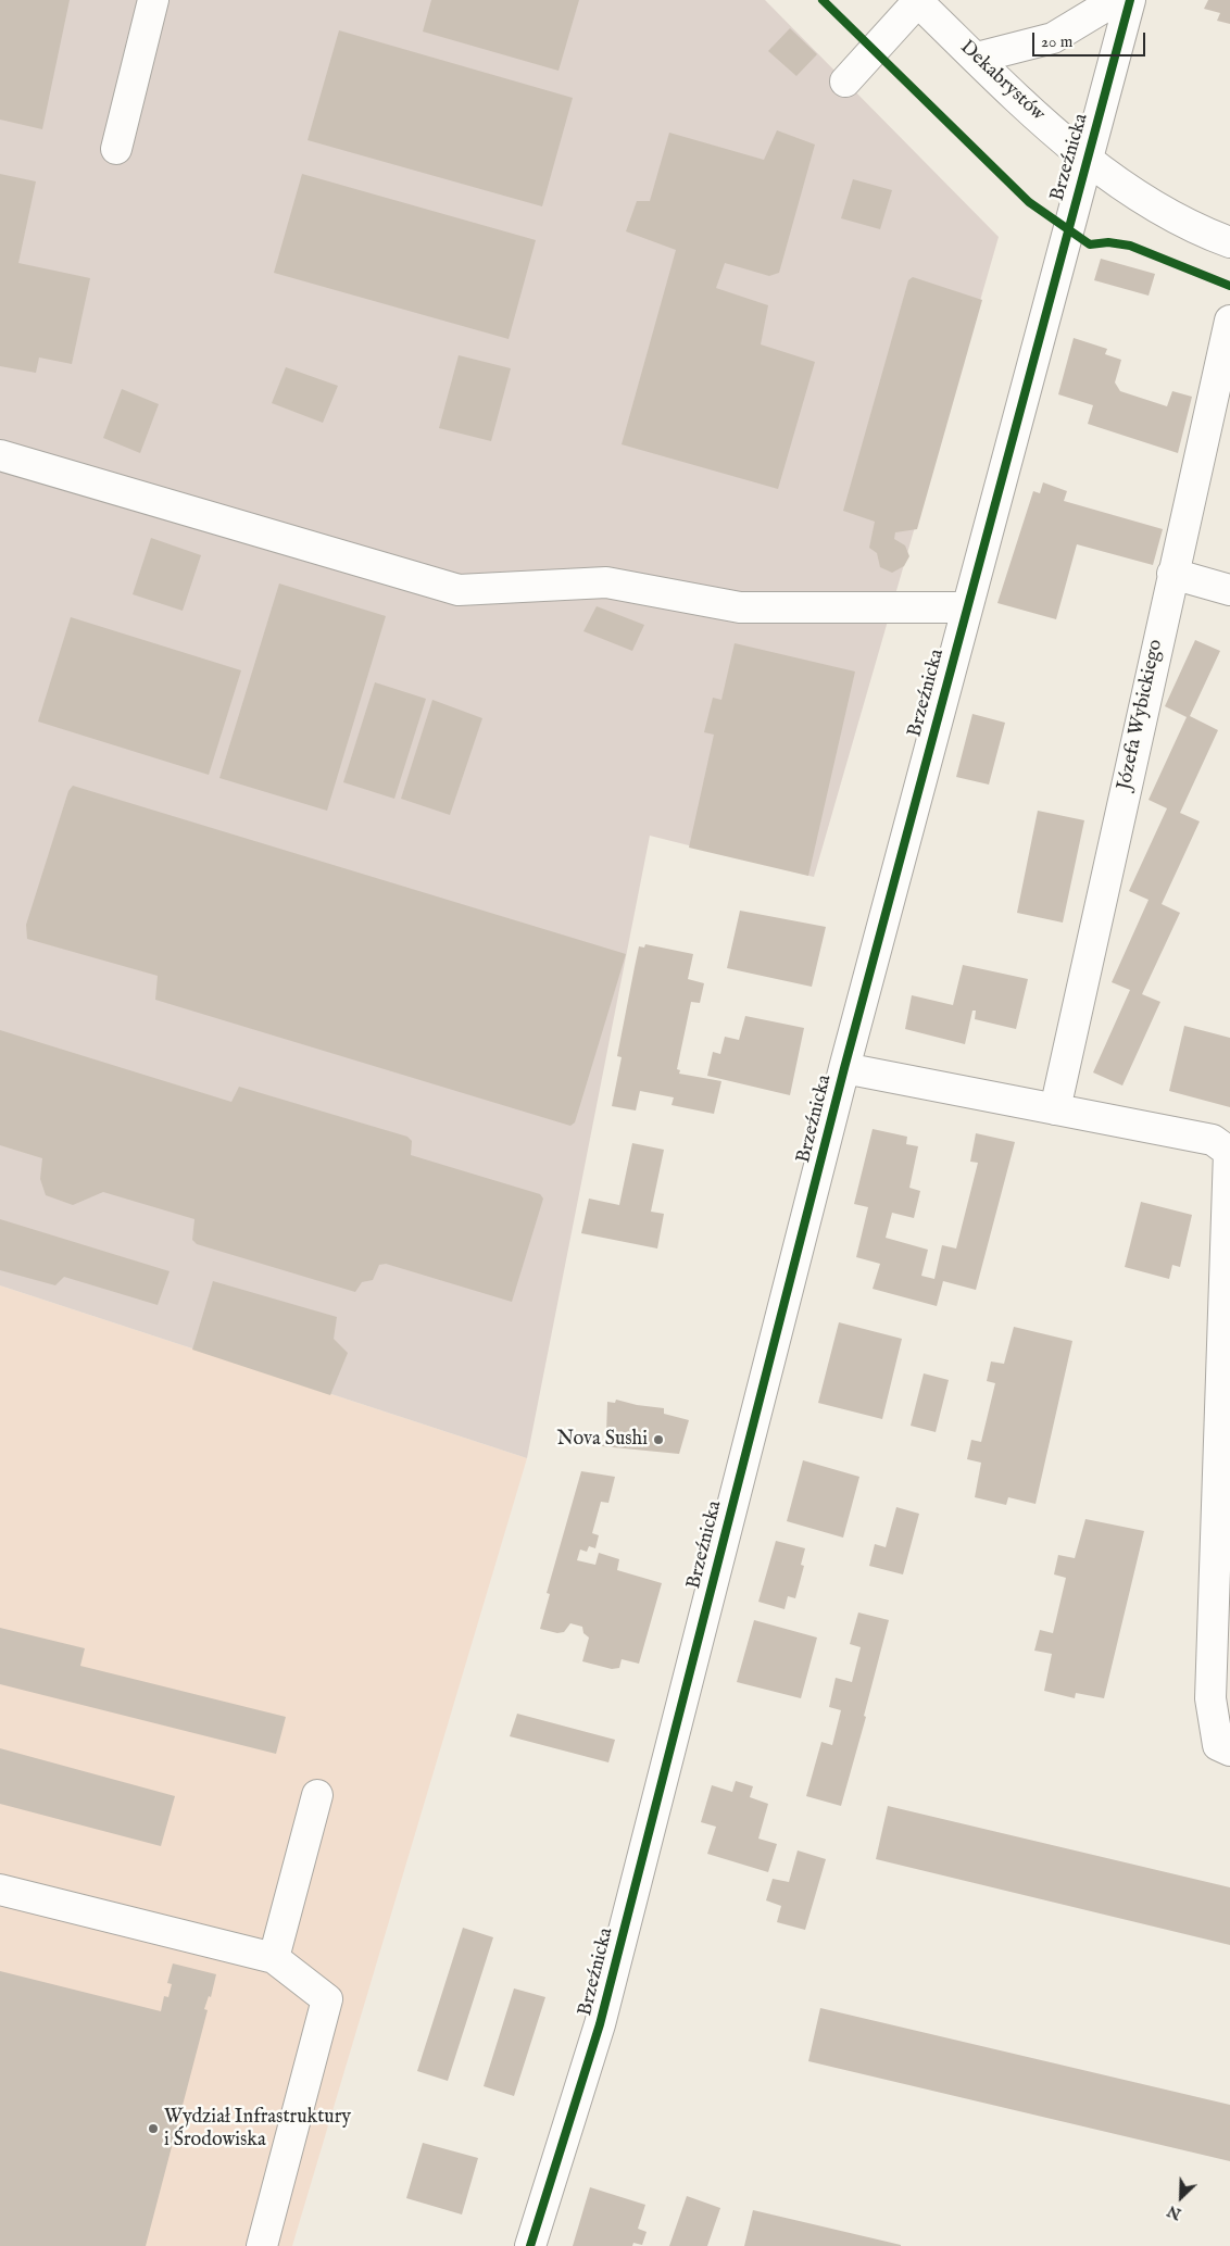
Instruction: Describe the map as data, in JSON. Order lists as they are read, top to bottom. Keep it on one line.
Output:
{"streets":{"street":["Dekabrystów","Brzeźnicka","Józefa Wybickiego"]},"crossings":[["Dekabrystów","Brzeźnicka"]],"places":["Nova Sushi","Wydział Infrastruktury i Środowiska"],"scale_bar":"20 m","north":"bottom left"}
